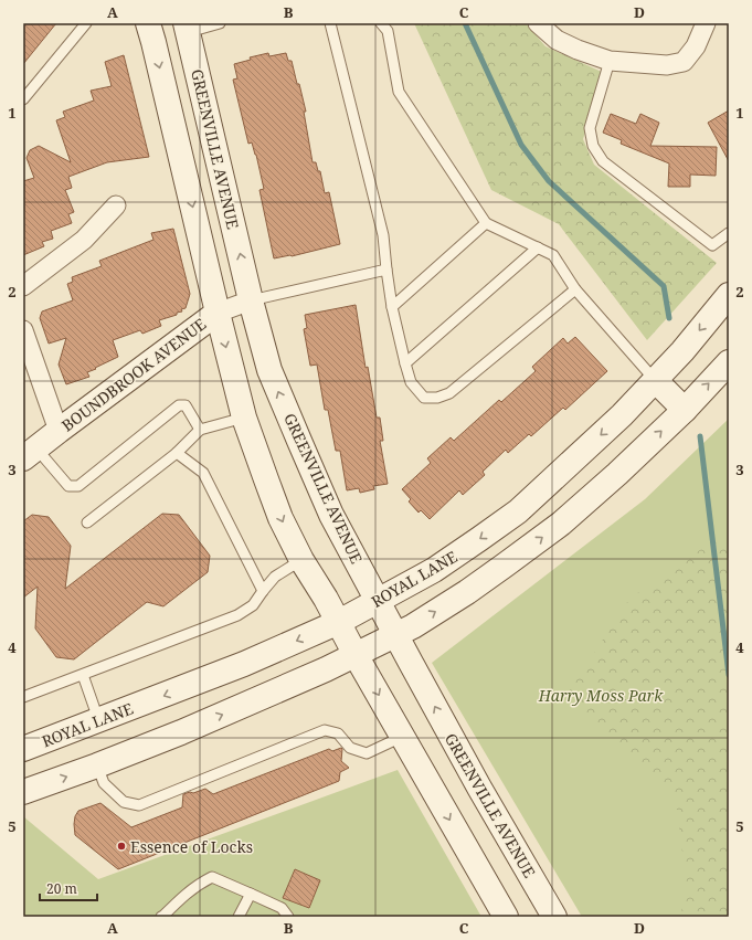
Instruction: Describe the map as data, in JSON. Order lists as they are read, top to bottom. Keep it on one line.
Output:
{"streets":{"main road":["GREENVILLE AVENUE","BOUNDBROOK AVENUE","ROYAL LANE"]},"crossings":[["GREENVILLE AVENUE","BOUNDBROOK AVENUE"],["GREENVILLE AVENUE","ROYAL LANE"]],"parks":["Harry Moss Park"],"places":["Essence of Locks"],"scale_bar":"20 m","grid":{"columns":["A","B","C","D"],"rows":["1","2","3","4","5"]}}
